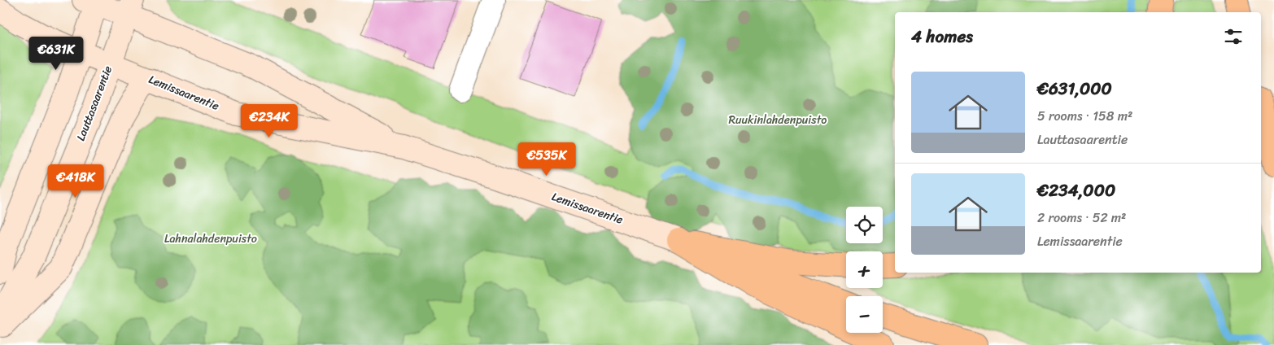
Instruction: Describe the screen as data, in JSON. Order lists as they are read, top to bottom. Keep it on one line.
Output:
{"streets":{"main road":["Lemissaarentie","Lauttasaarentie"]},"crossings":[["Lemissaarentie","Lauttasaarentie"]],"parks":["Ruukinlahdenpuisto","Lahnalahdenpuisto"],"page":{"heading":"4 homes","price":["€631K","€234K","€535K","€418K"],"list":[{"name":"€631,000","note":"5 rooms · 158 m² · Lauttasaarentie"},{"name":"€234,000","note":"2 rooms · 52 m² · Lemissaarentie"}],"map_buttons":["+","−"]}}
